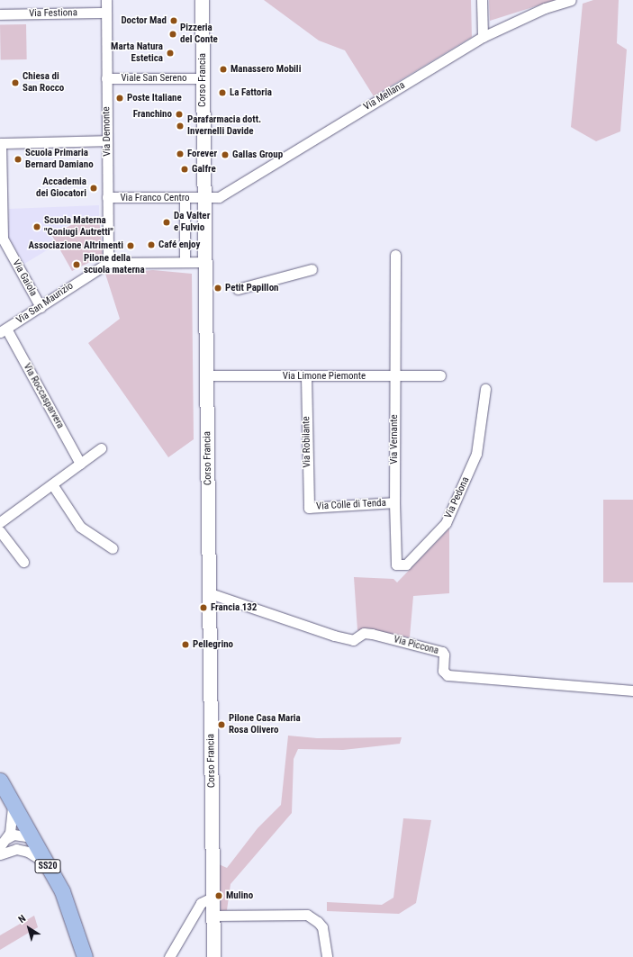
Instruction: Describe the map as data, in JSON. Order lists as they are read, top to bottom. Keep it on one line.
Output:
{"streets":{"main road":["Corso Francia","SS20"],"street":["Via Festiona","Viale San Sereno","Via Mellana","Via Demonte","Via Franco Centro","Via Gaiola","Via San Maurizio","Via Limone Piemonte","Via Roccasparvera","Via Vernante","Via Robilante","Via Pedona","Via Colle di Tenda","Via Piccona"]},"crossings":[["Via Festiona","Via Demonte"],["Viale San Sereno","Corso Francia"],["Viale San Sereno","Via Demonte"],["Corso Francia","Via Mellana"],["Corso Francia","Via Franco Centro"],["Corso Francia","Via Limone Piemonte"],["Corso Francia","Via Piccona"],["Via Mellana","Via Franco Centro"],["Via Demonte","Via Franco Centro"],["Via Demonte","Via San Maurizio"],["Via Gaiola","Via San Maurizio"],["Via San Maurizio","Via Roccasparvera"],["Via Limone Piemonte","Via Vernante"],["Via Limone Piemonte","Via Robilante"],["Via Vernante","Via Pedona"],["Via Vernante","Via Colle di Tenda"],["Via Robilante","Via Colle di Tenda"],["Via Pedona","Via Colle di Tenda"]],"places":["Doctor Mad","Pizzeria del Conte","Marta Natura Estetica","Manassero Mobili","Chiesa di San Rocco","La Fattoria","Poste Italiane","Franchino","Parafarmacia dott. Invernelli Davide","Forever","Gallas Group","Scuola Primaria Bernard Damiano","Galfre","Accademia dei Giocatori","Da Valter e Fulvio","Scuola Materna \"Coniugi Autretti\"","Café enjoy","Associazione Altrimenti","Pilone della scuola materna","Petit Papillon","Francia 132","Pellegrino","Pilone Casa Maria Rosa Olivero","Mulino"],"north":"top left"}
